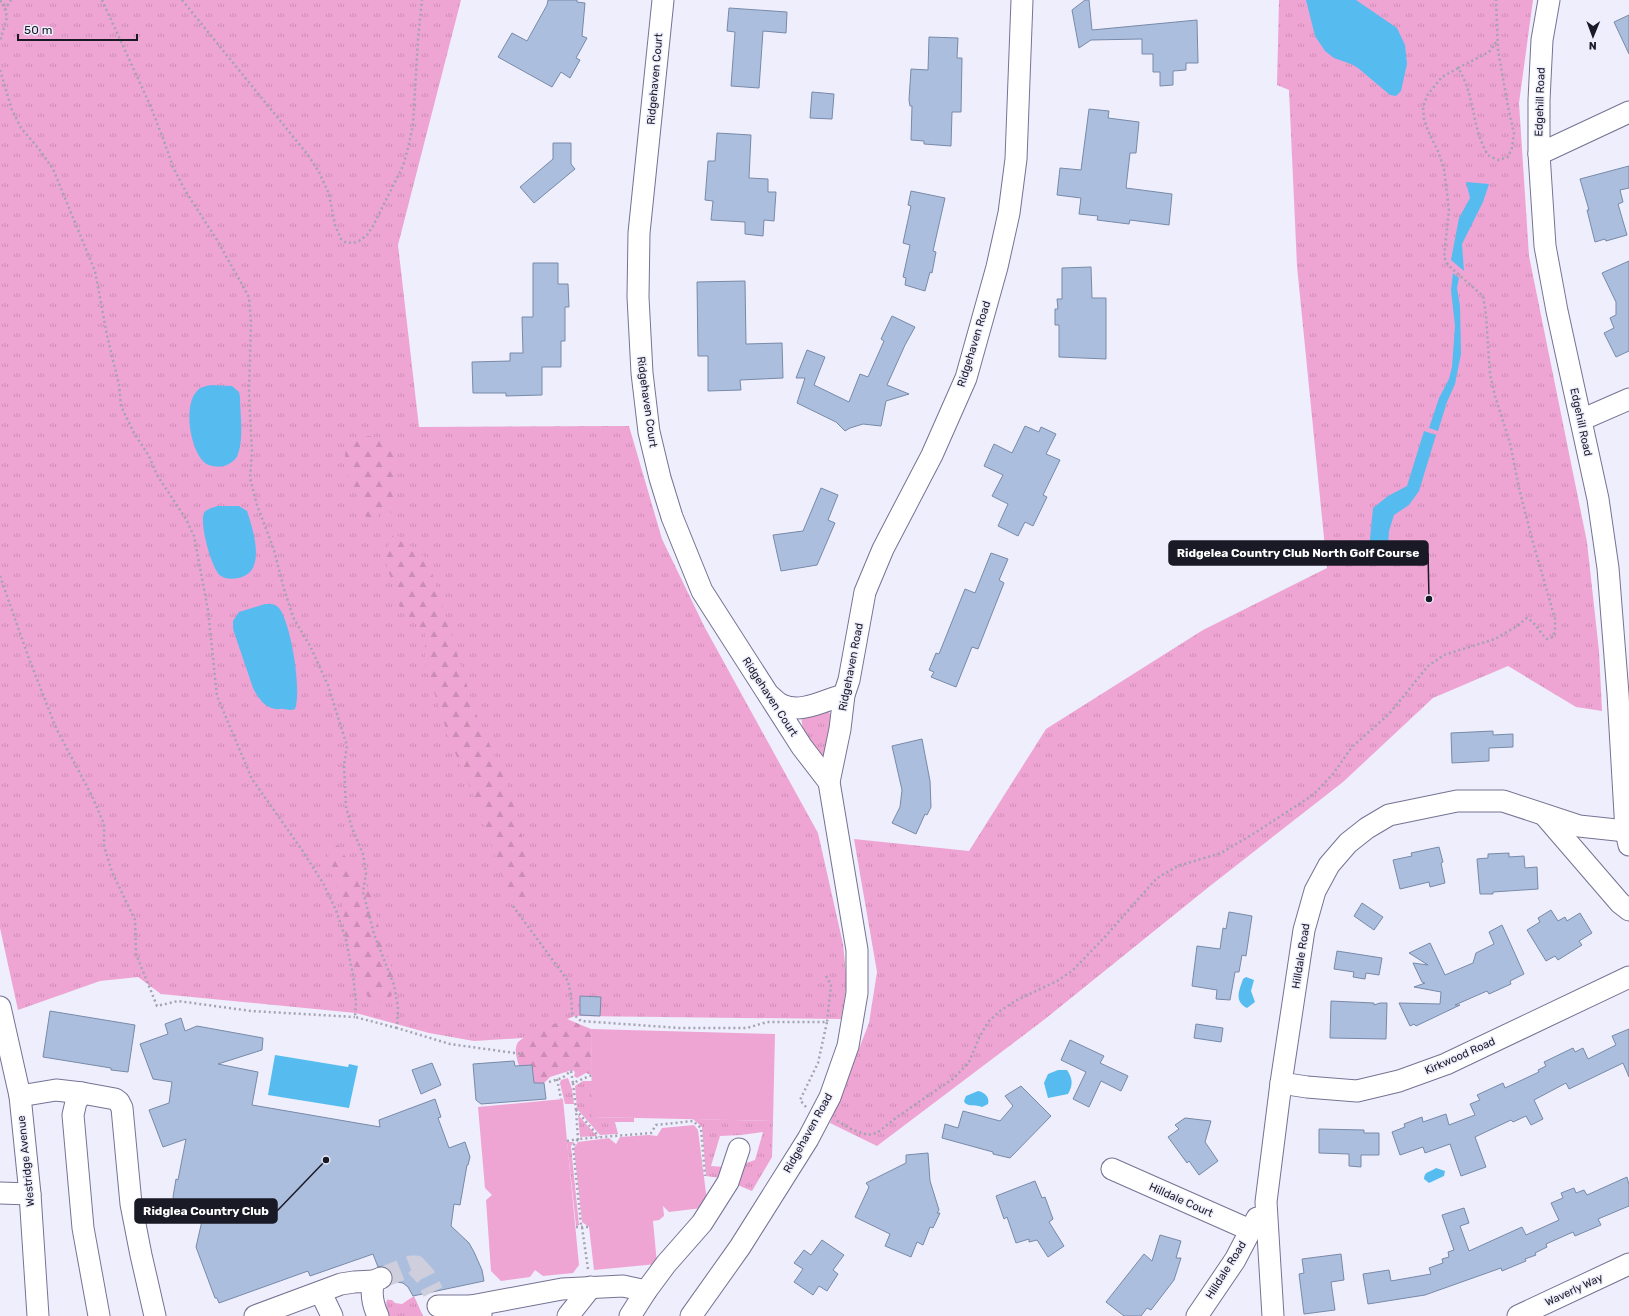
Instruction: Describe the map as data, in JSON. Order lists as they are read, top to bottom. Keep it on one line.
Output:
{"streets":{"street":["Ridgehaven Court","Edgehill Road","Ridgehaven Road","Hilldale Road","Kirkwood Road","Westridge Avenue","Hilldale Court","Waverly Way"]},"crossings":[["Ridgehaven Court","Ridgehaven Road"],["Edgehill Road","Hilldale Road"],["Hilldale Road","Kirkwood Road"],["Hilldale Road","Hilldale Court"]],"places":["Ridgelea Country Club North Golf Course","Ridglea Country Club"],"scale_bar":"50 m","north":"bottom"}
